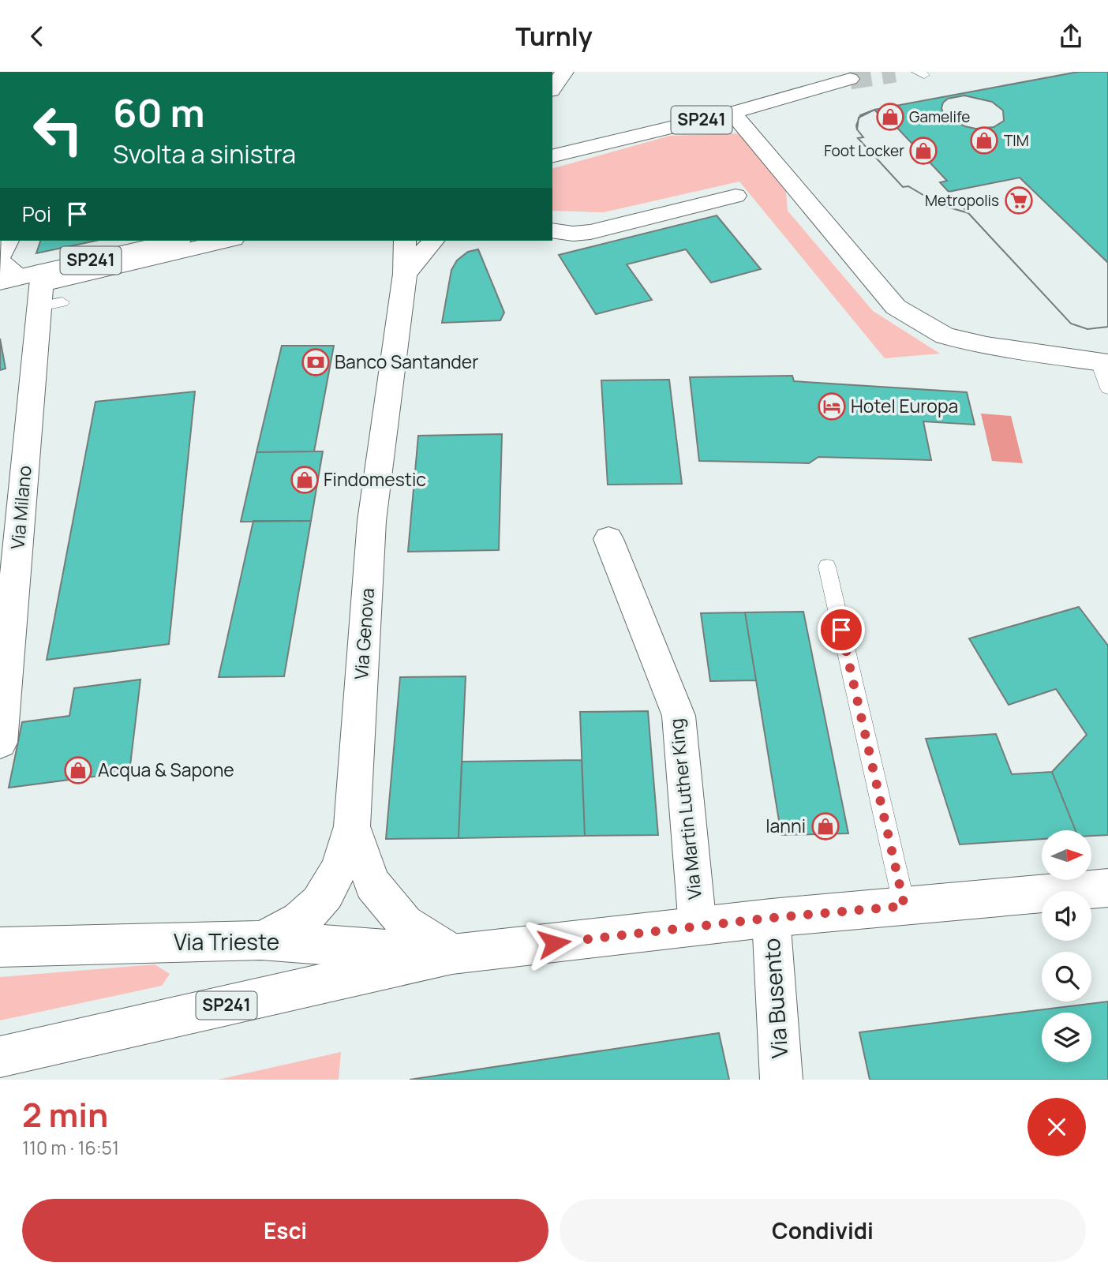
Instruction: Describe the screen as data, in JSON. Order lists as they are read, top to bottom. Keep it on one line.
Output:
{"streets":{"street":["SP241","Via Milano","Via Genova","Via Martin Luther King","Via Trieste","Via Busento"]},"crossings":[["SP241","Via Milano"],["SP241","Via Genova"],["SP241","Via Martin Luther King"],["SP241","Via Trieste"],["SP241","Via Busento"],["Via Genova","Via Trieste"]],"places":{"shop":["Gamelife","TIM","Foot Locker","Findomestic","Acqua & Sapone","Ianni"],"supermarket":["Metropolis"],"bank":["Banco Santander"],"hotel":["Hotel Europa"]},"north":"right","page":{"header":"Turnly","turn":["60 m","Svolta a sinistra"],"then":"Poi","heading":["2 min","110 m · 16:51"],"buttons":["Esci","Condividi"]}}
